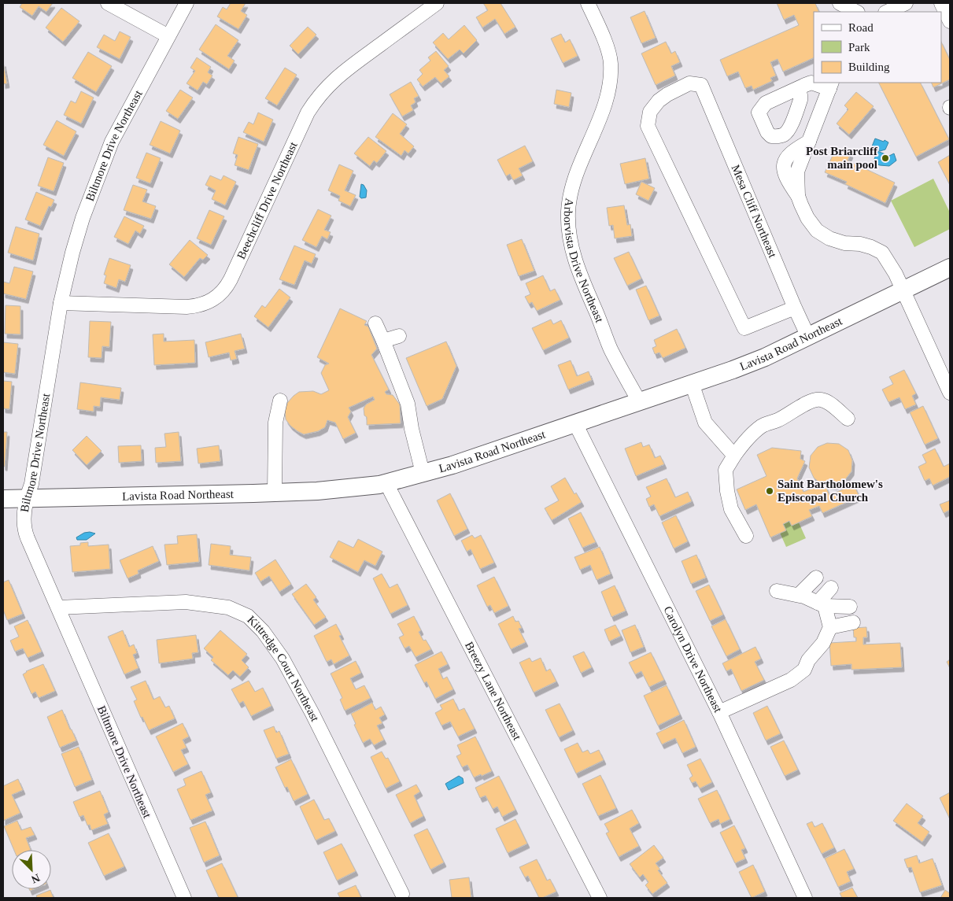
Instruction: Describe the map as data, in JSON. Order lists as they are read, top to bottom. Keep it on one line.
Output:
{"streets":{"main road":["Lavista Road Northeast"],"street":["Biltmore Drive Northeast","Beechcliff Drive Northeast","Mesa Cliff Northeast","Arborvista Drive Northeast","Carolyn Drive Northeast","Kittredge Court Northeast","Breezy Lane Northeast"]},"crossings":[["Biltmore Drive Northeast","Beechcliff Drive Northeast"],["Biltmore Drive Northeast","Lavista Road Northeast"],["Biltmore Drive Northeast","Kittredge Court Northeast"],["Mesa Cliff Northeast","Lavista Road Northeast"],["Arborvista Drive Northeast","Lavista Road Northeast"],["Lavista Road Northeast","Carolyn Drive Northeast"],["Lavista Road Northeast","Breezy Lane Northeast"]],"places":["Post Briarcliff main pool","Saint Bartholomew's Episcopal Church"],"legend":["Road","Park","Building"],"north":"bottom right"}
